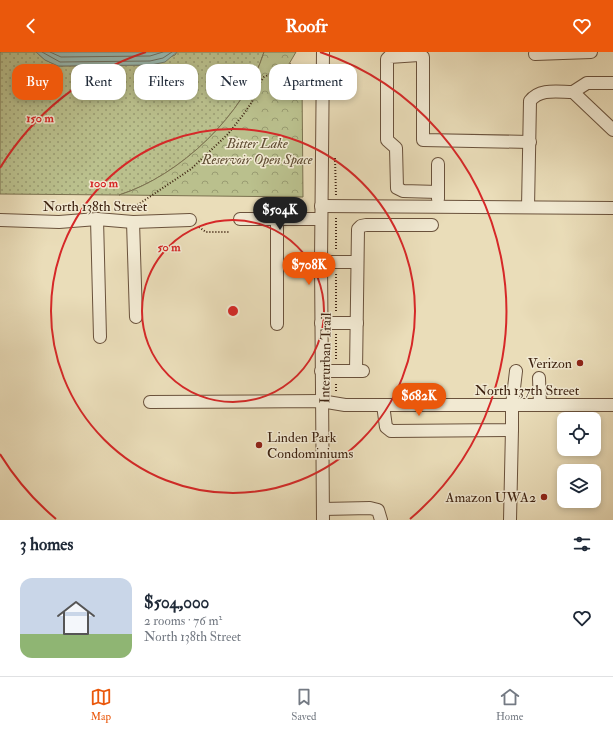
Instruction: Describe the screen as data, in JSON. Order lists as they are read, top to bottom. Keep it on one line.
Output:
{"streets":{"street":["North 138th Street","North 137th Street"],"path":["Interurban Trail"]},"crossings":[["Interurban Trail","North 137th Street"]],"parks":["Bitter Lake Reservoir Open Space"],"places":["Verizon","Linden Park Condominiums","Amazon UWA2"],"page":{"header":"Roofr","chip":["Buy","Rent","Filters","New","Apartment"],"price":["$504K","$708K","$682K"],"heading":"3 homes","list":[{"name":"$504,000","note":"2 rooms · 76 m² · North 138th Street"}],"tabs":["Map","Saved","Home"]},"rings":["150 m","100 m","50 m"]}
